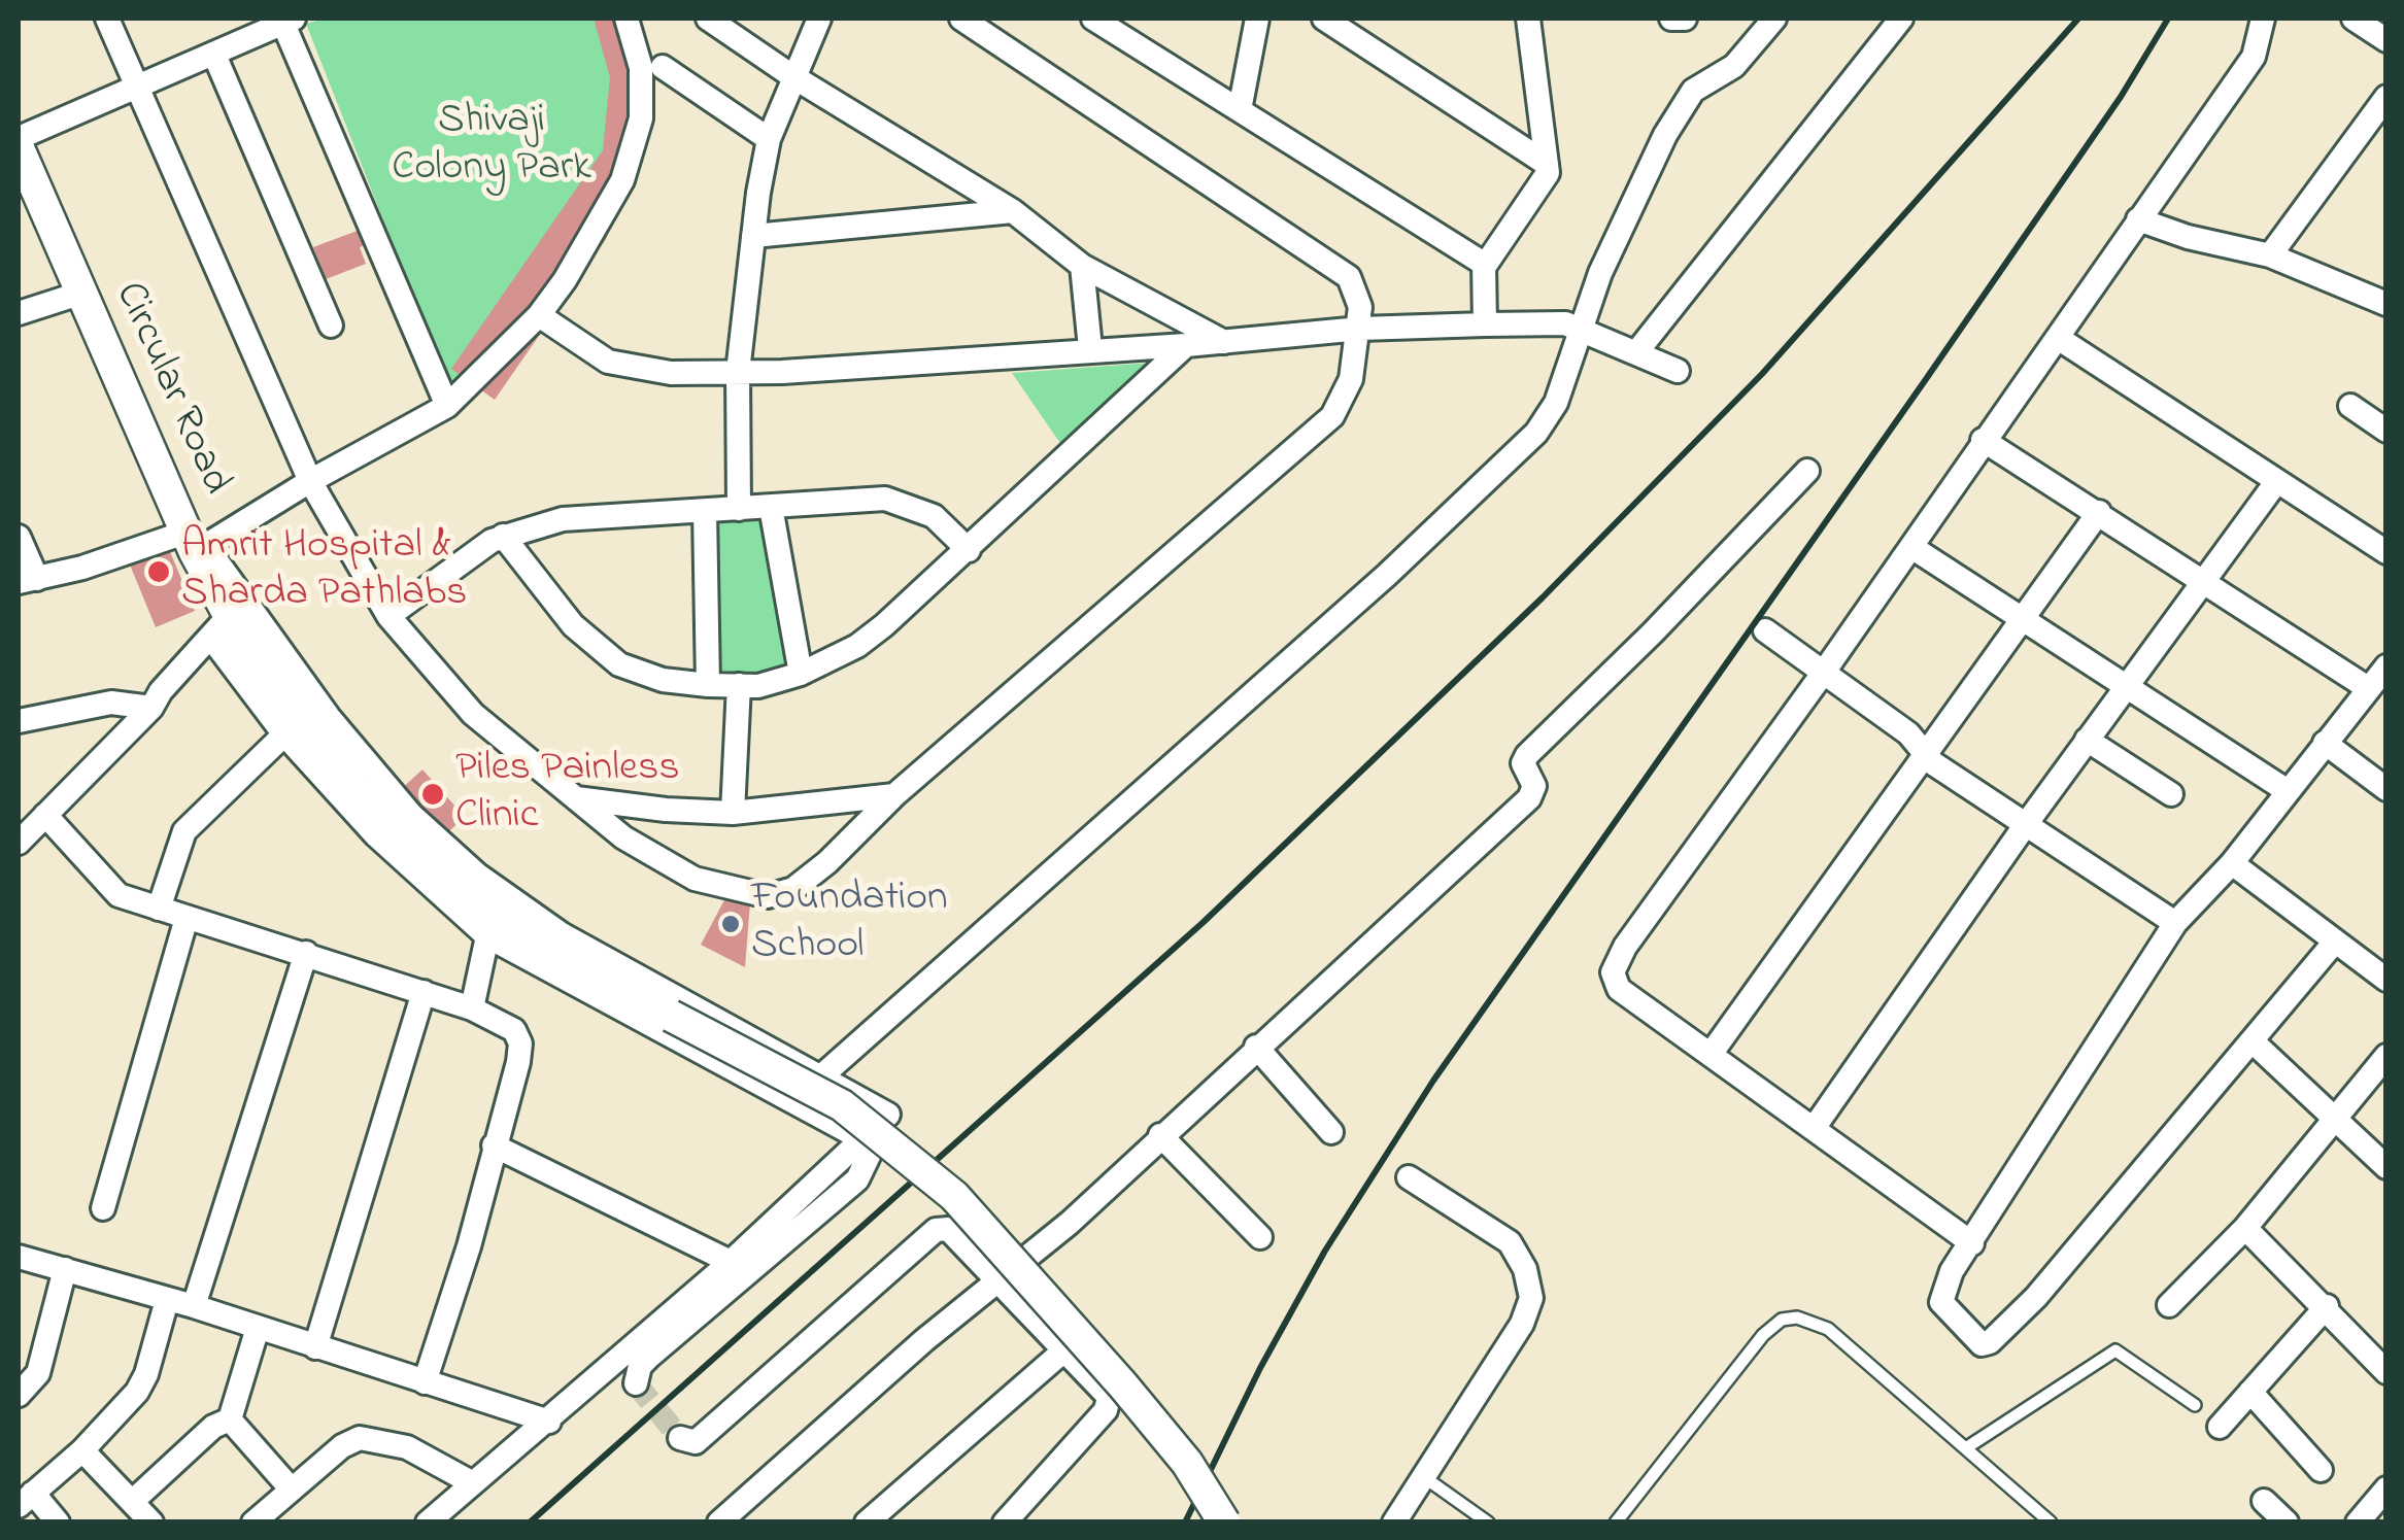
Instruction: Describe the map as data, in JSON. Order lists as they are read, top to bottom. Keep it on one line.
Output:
{"streets":{"main road":["Circular Road"]},"parks":["Shivaji Colony Park"],"places":["Amrit Hospital & Sharda Pathlabs","Piles Painless Clinic","Foundation School"]}
